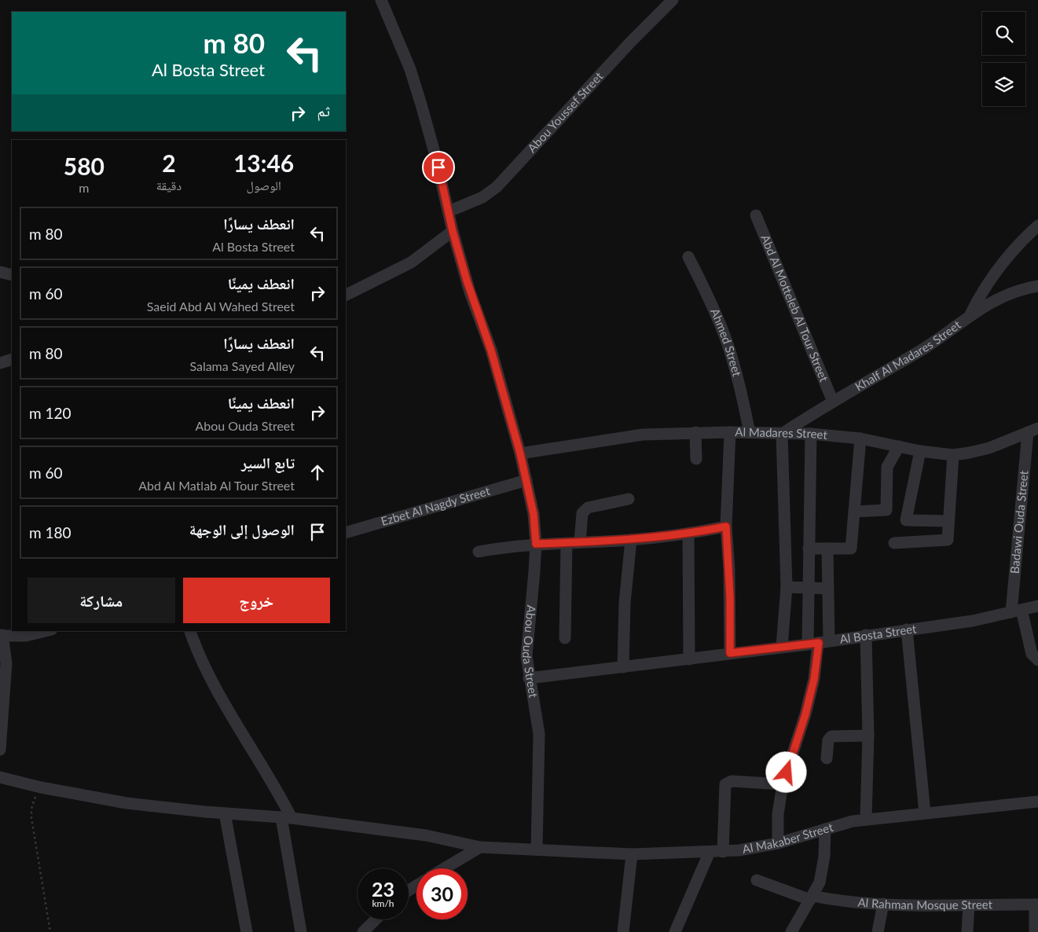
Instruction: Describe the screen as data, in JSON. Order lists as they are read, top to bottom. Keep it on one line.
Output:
{"streets":{"street":["Abou Youssef Street","Abd Al Motteleb Al Tour Street","Ahmed Street","Khalf Al Madares Street","Al Madares Street","Ezbet Al Nagdy Street","Badawi Ouda Street","Al Bosta Street","Abou Ouda Street","Al Makaber Street","Al Rahman Mosque Street"]},"crossings":[["Abou Youssef Street","Abou Ouda Street"],["Abd Al Motteleb Al Tour Street","Khalf Al Madares Street"],["Ahmed Street","Al Madares Street"],["Khalf Al Madares Street","Al Madares Street"],["Al Madares Street","Badawi Ouda Street"],["Al Madares Street","Abou Ouda Street"],["Ezbet Al Nagdy Street","Abou Ouda Street"],["Badawi Ouda Street","Al Bosta Street"],["Al Bosta Street","Abou Ouda Street"],["Abou Ouda Street","Al Makaber Street"]],"page":{"turn":["80 m","Al Bosta Street"],"then":"ثم","eta":["13:46","الوصول","2","دقيقة","580","m"],"list":[{"name":"انعطف يسارًا","note":"Al Bosta Street","value":"80 m"},{"name":"انعطف يمينًا","note":"Saeid Abd Al Wahed Street","value":"60 m"},{"name":"انعطف يسارًا","note":"Salama Sayed Alley","value":"80 m"},{"name":"انعطف يمينًا","note":"Abou Ouda Street","value":"120 m"},{"name":"تابع السير","note":"Abd Al Matlab Al Tour Street","value":"60 m"},{"name":"الوصول إلى الوجهة","value":"180 m"}],"buttons":["خروج","مشاركة"],"speed":"23 km/h","limit":"30"}}
